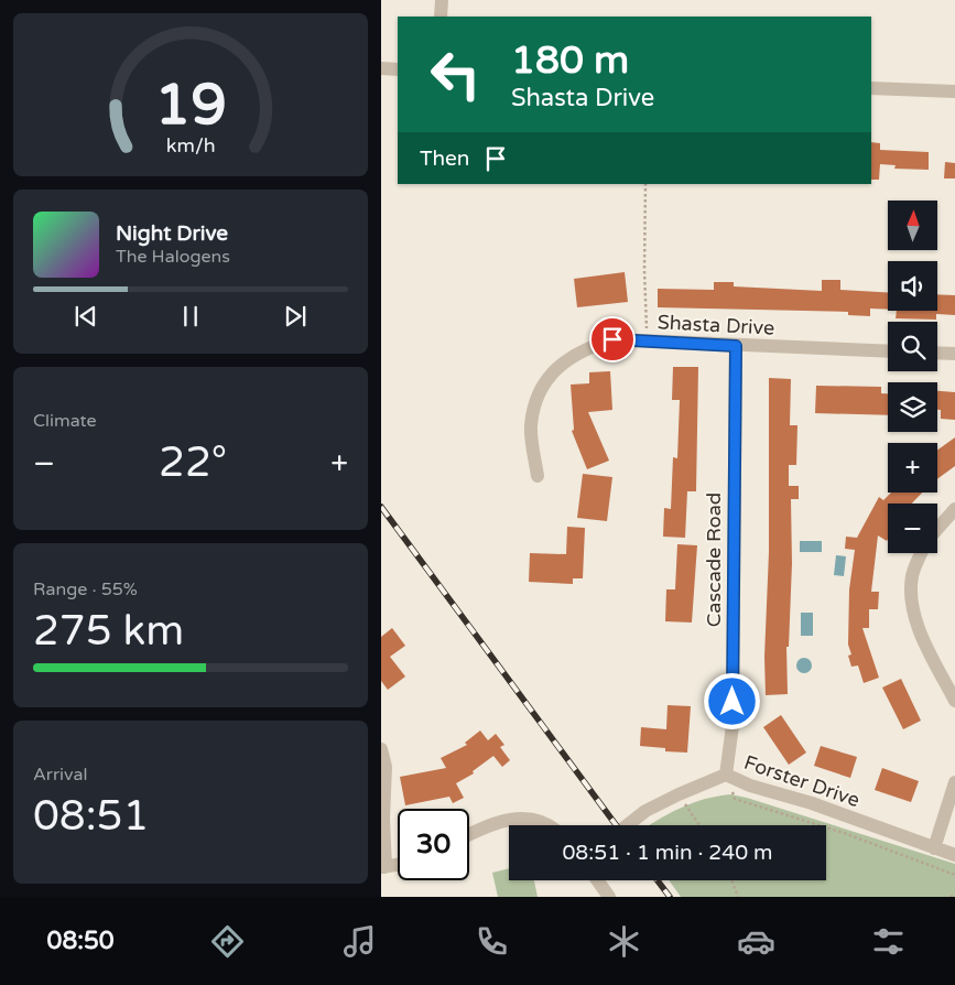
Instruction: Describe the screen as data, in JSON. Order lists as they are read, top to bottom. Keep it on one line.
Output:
{"streets":{"street":["Shasta Drive","Cascade Road","Forster Drive"]},"crossings":[["Shasta Drive","Cascade Road"],["Cascade Road","Forster Drive"]],"north":"top","page":{"turn":["180 m","Shasta Drive"],"then":"Then","map_buttons":["+","−"],"song":["Night Drive","The Halogens"],"tile":["Climate",["Range · 55%","275 km"],["Arrival","08:51"]],"heat":["−","22°","+"],"limit":"30","trip":"08:51 · 1 min · 240 m","tabs":"08:50","gauge":["19","km/h"]}}
